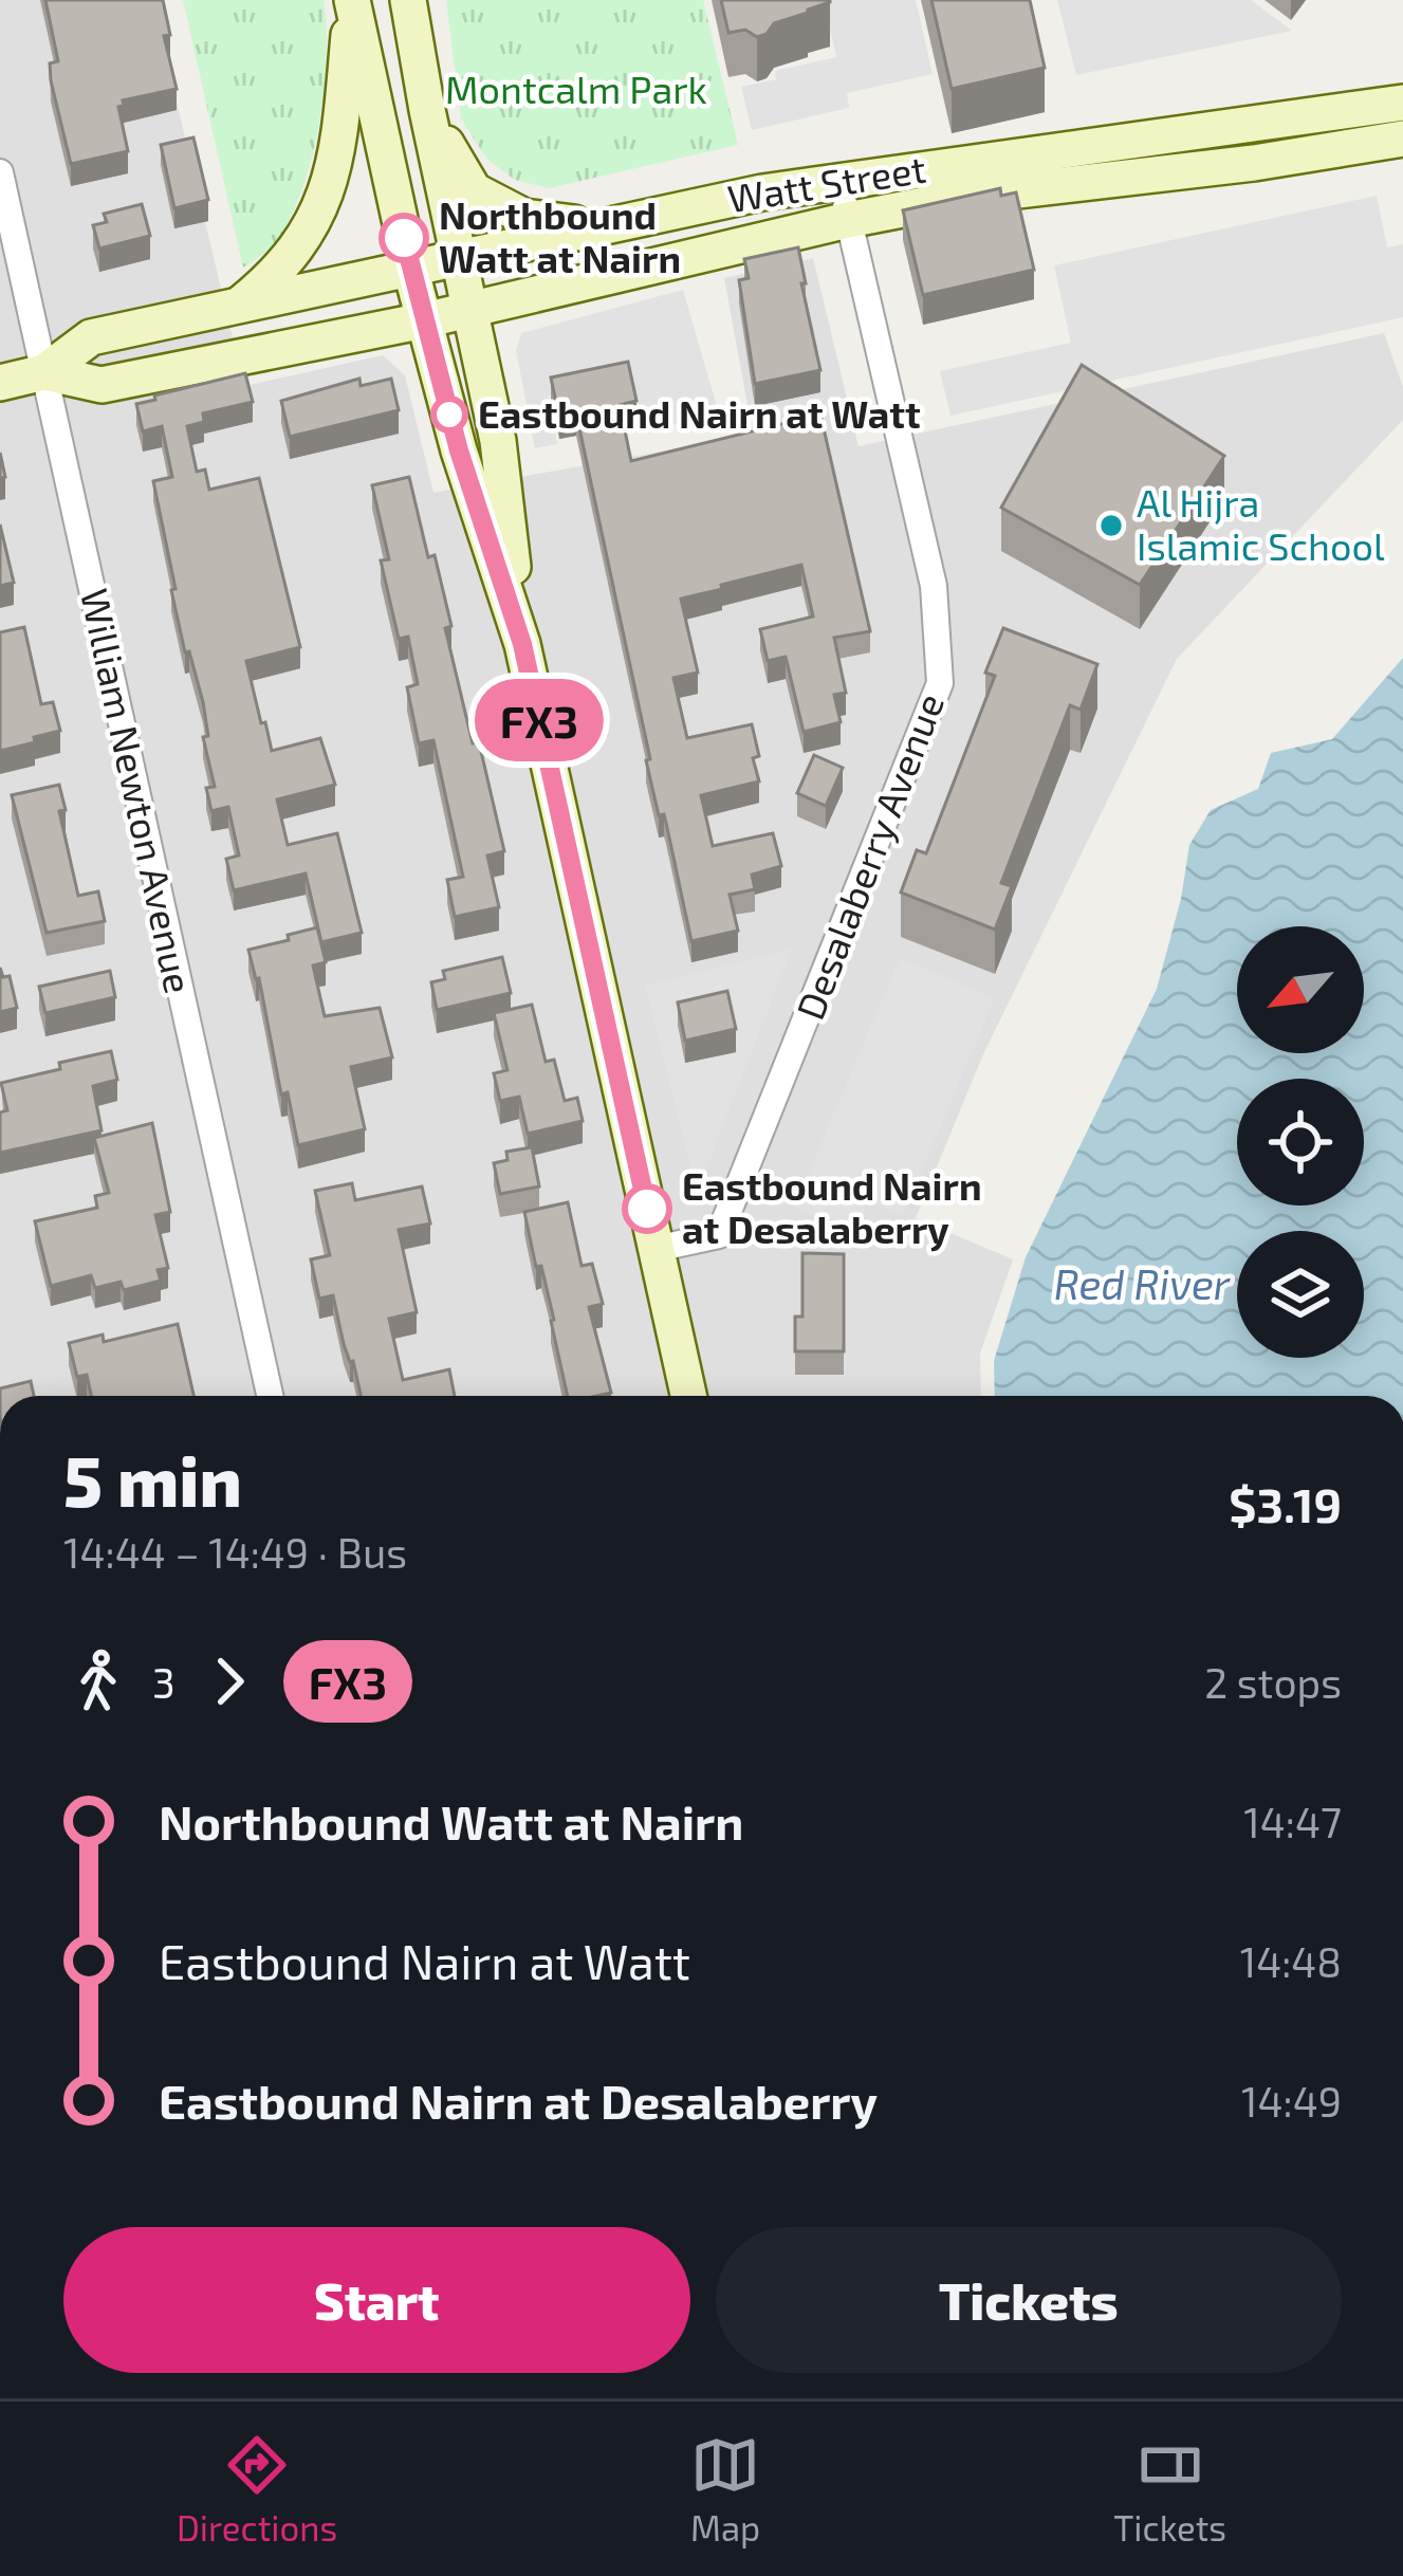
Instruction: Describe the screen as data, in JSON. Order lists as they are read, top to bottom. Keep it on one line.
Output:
{"streets":{"main road":["Watt Street"],"street":["William Newton Avenue","Desalaberry Avenue"]},"crossings":[["Watt Street","William Newton Avenue"],["Watt Street","Desalaberry Avenue"]],"water":["Red River"],"parks":["Montcalm Park"],"places":["Northbound Watt at Nairn","Eastbound Nairn at Watt","Al Hijra Islamic School","Eastbound Nairn at Desalaberry"],"lines":["bus line FX3"],"north":"bottom left","page":{"on_map":"FX3","heading":["5 min","14:44 – 14:49 · Bus","$3.19"],"legs":["3","FX3","2 stops"],"list":[{"name":"Northbound Watt at Nairn","value":"14:47"},{"name":"Eastbound Nairn at Watt","value":"14:48"},{"name":"Eastbound Nairn at Desalaberry","value":"14:49"}],"buttons":["Start","Tickets"],"tabs":["Directions","Map","Tickets"]}}
